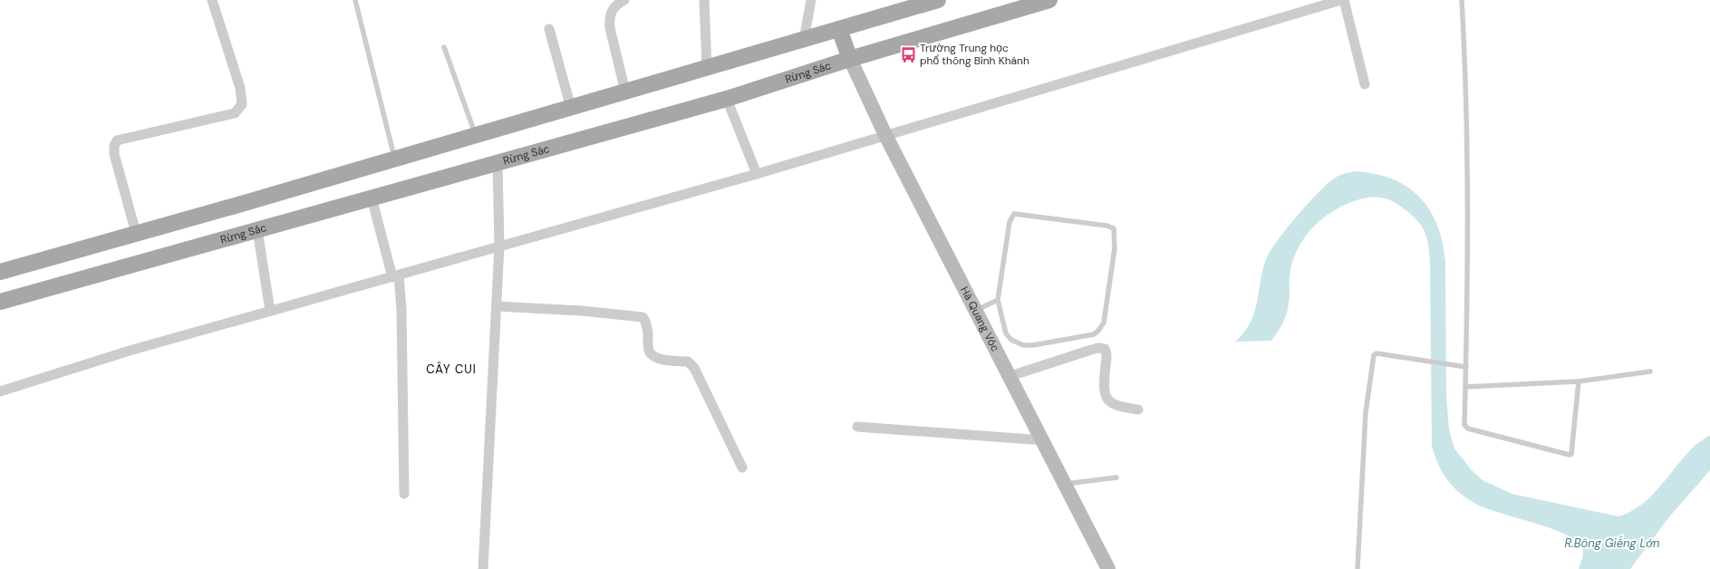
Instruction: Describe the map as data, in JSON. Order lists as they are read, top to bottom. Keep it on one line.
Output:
{"streets":{"main road":["Rừng Sác"],"street":["Hà Quang Vóc"]},"crossings":[["Rừng Sác","Hà Quang Vóc"]],"districts":["CÂY CUI"],"water":["R.Bông Giếng Lớn"],"places":{"bus stop":["Trường Trung học phổ thông Bình Khánh"]}}
